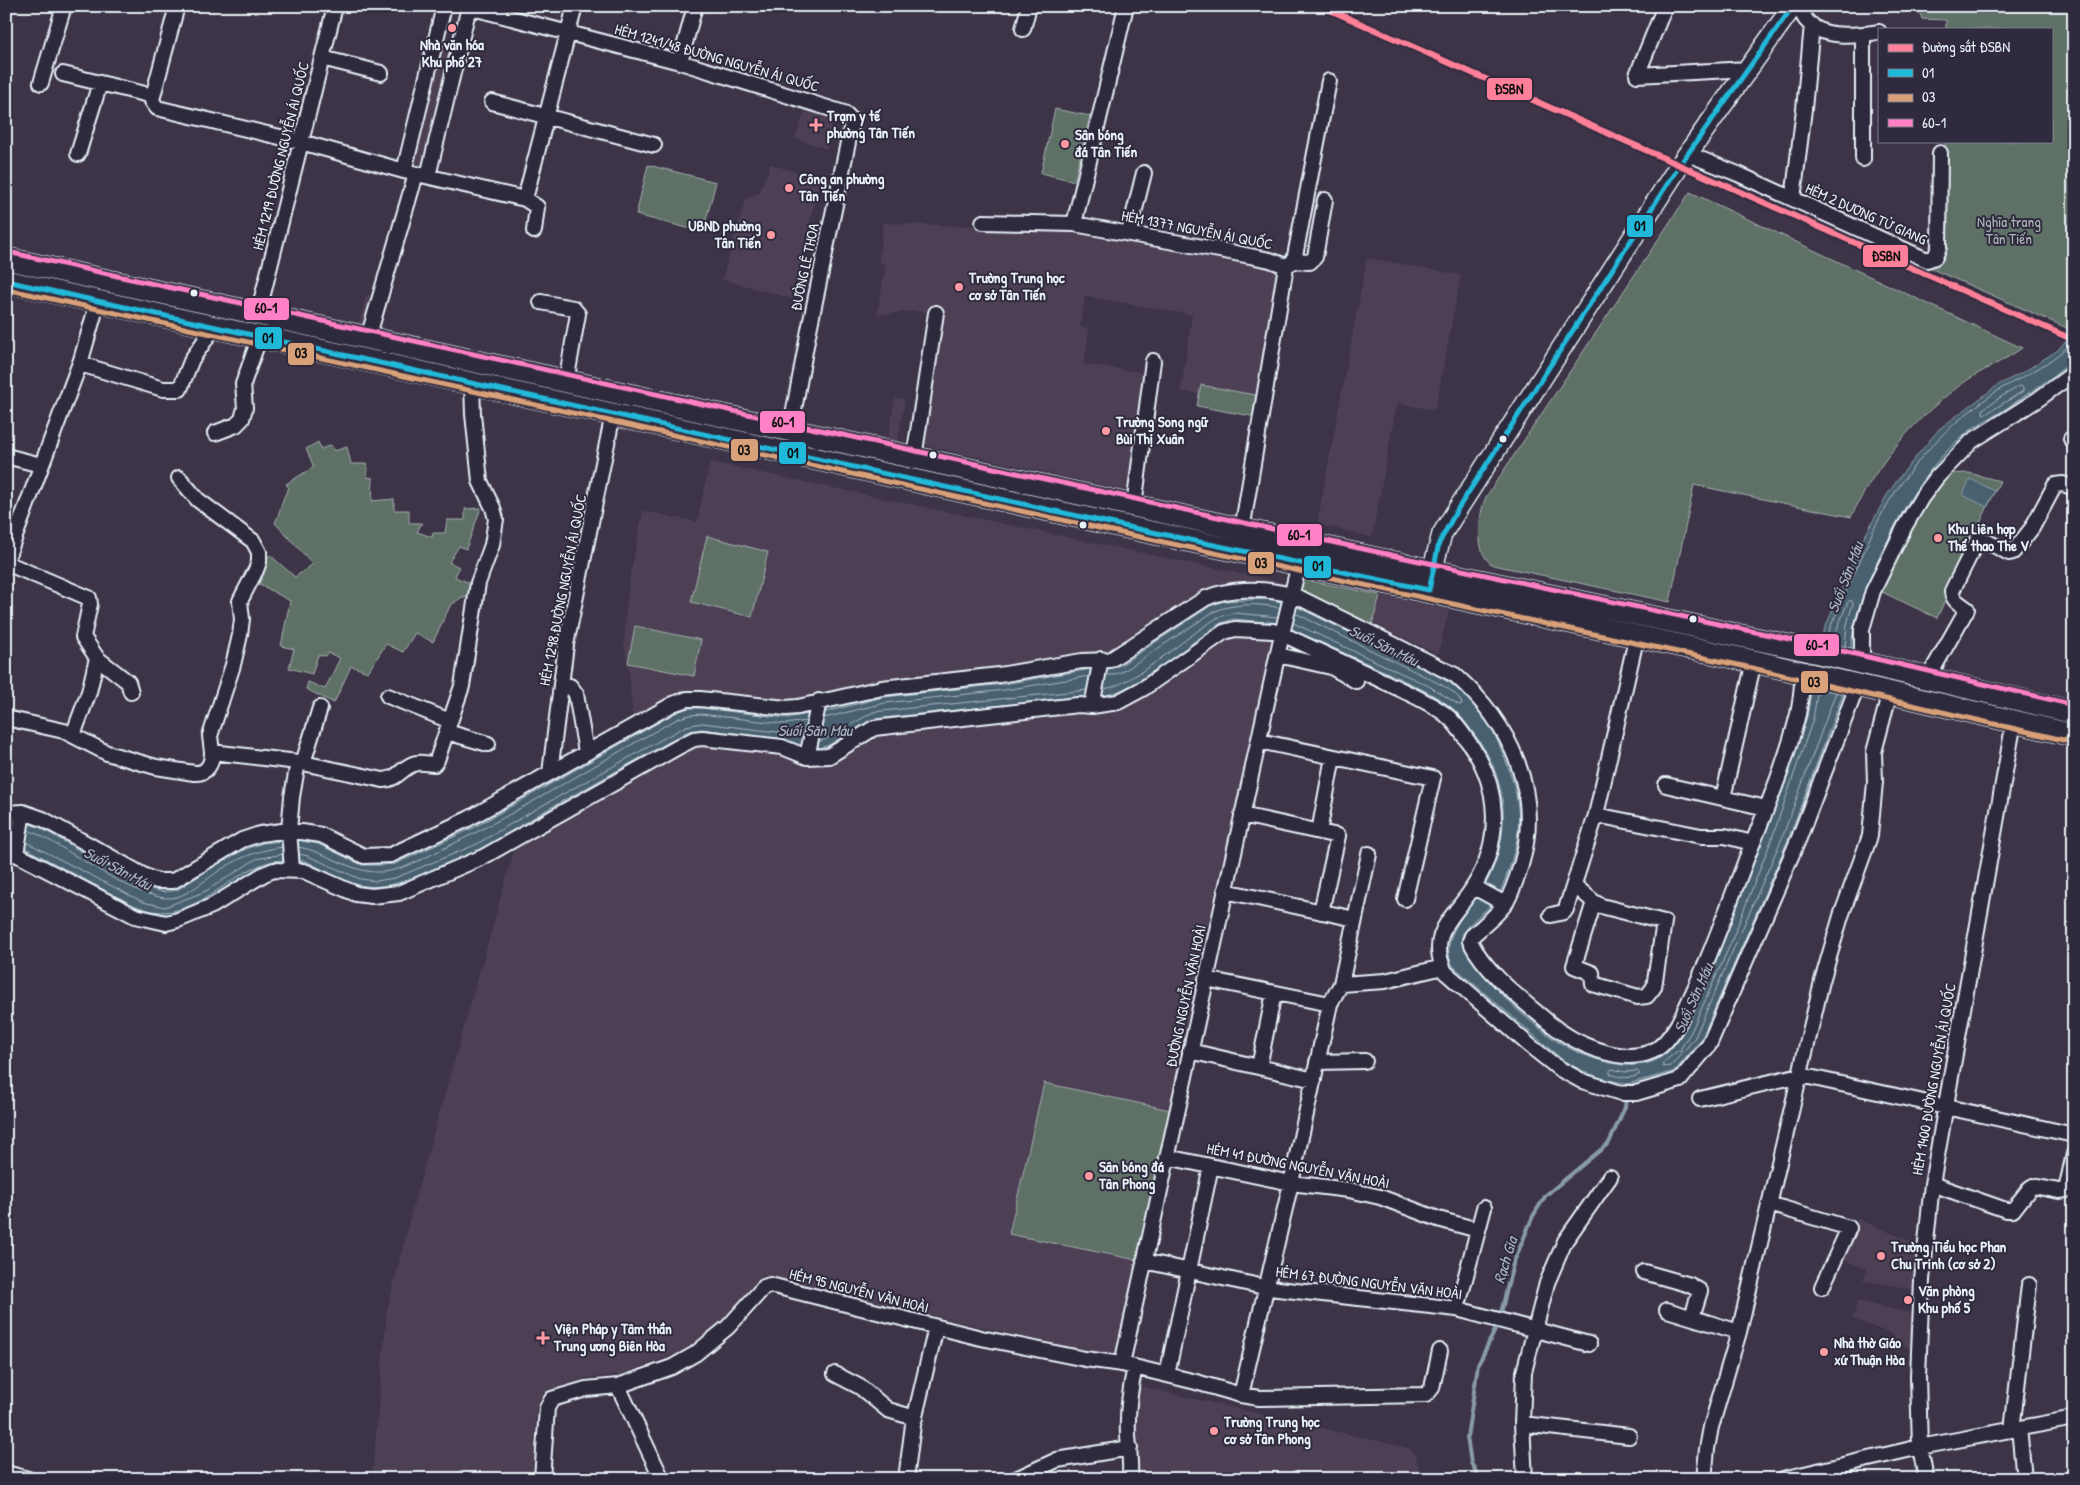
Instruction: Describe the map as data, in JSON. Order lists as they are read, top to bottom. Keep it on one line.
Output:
{"streets":{"street":["HẺM 1241/48 ĐƯỜNG NGUYỄN ÁI QUỐC","HẺM 1219 ĐƯỜNG NGUYỄN ÁI QUỐC","HẺM 2 DƯƠNG TỬ GIANG","HẺM 1377 NGUYỄN ÁI QUỐC","ĐƯỜNG LÊ THOA","HẺM 1298 ĐƯỜNG NGUYỄN ÁI QUỐC","ĐƯỜNG NGUYỄN VĂN HOÀI","HẺM 1400 ĐƯỜNG NGUYỄN ÁI QUỐC","HẺM 41 ĐƯỜNG NGUYỄN VĂN HOÀI","HẺM 67 ĐƯỜNG NGUYỄN VĂN HOÀI","HẺM 95 NGUYỄN VĂN HOÀI"]},"crossings":[["HẺM 1241/48 ĐƯỜNG NGUYỄN ÁI QUỐC","ĐƯỜNG LÊ THOA"],["ĐƯỜNG NGUYỄN VĂN HOÀI","HẺM 41 ĐƯỜNG NGUYỄN VĂN HOÀI"],["ĐƯỜNG NGUYỄN VĂN HOÀI","HẺM 67 ĐƯỜNG NGUYỄN VĂN HOÀI"],["ĐƯỜNG NGUYỄN VĂN HOÀI","HẺM 95 NGUYỄN VĂN HOÀI"]],"water":["Suối Săn Máu","Rạch Gia"],"parks":["Nghĩa trang Tân Tiến"],"places":{"other":["Nhà văn hóa Khu phố 27","Sân bóng đá Tân Tiến","Công an phường Tân Tiến","UBND phường Tân Tiến","Trường Trung học cơ sở Tân Tiến","Trường Song ngữ Bùi Thị Xuân","Khu Liên hợp Thể thao The V","Sân bóng đá Tân Phong","Trường Tiểu học Phan Chu Trinh (cơ sở 2)","Văn phòng Khu phố 5","Nhà thờ Giáo xứ Thuận Hòa","Trường Trung học cơ sở Tân Phong"],"health":["Trạm y tế phường Tân Tiến","Viện Pháp y Tâm thần Trung ương Biên Hòa"]},"lines":["rail line ĐSBN","transit line 01","transit line 60-1","transit line 03"],"legend":["Đường sắt ĐSBN","01","03","60-1"]}
